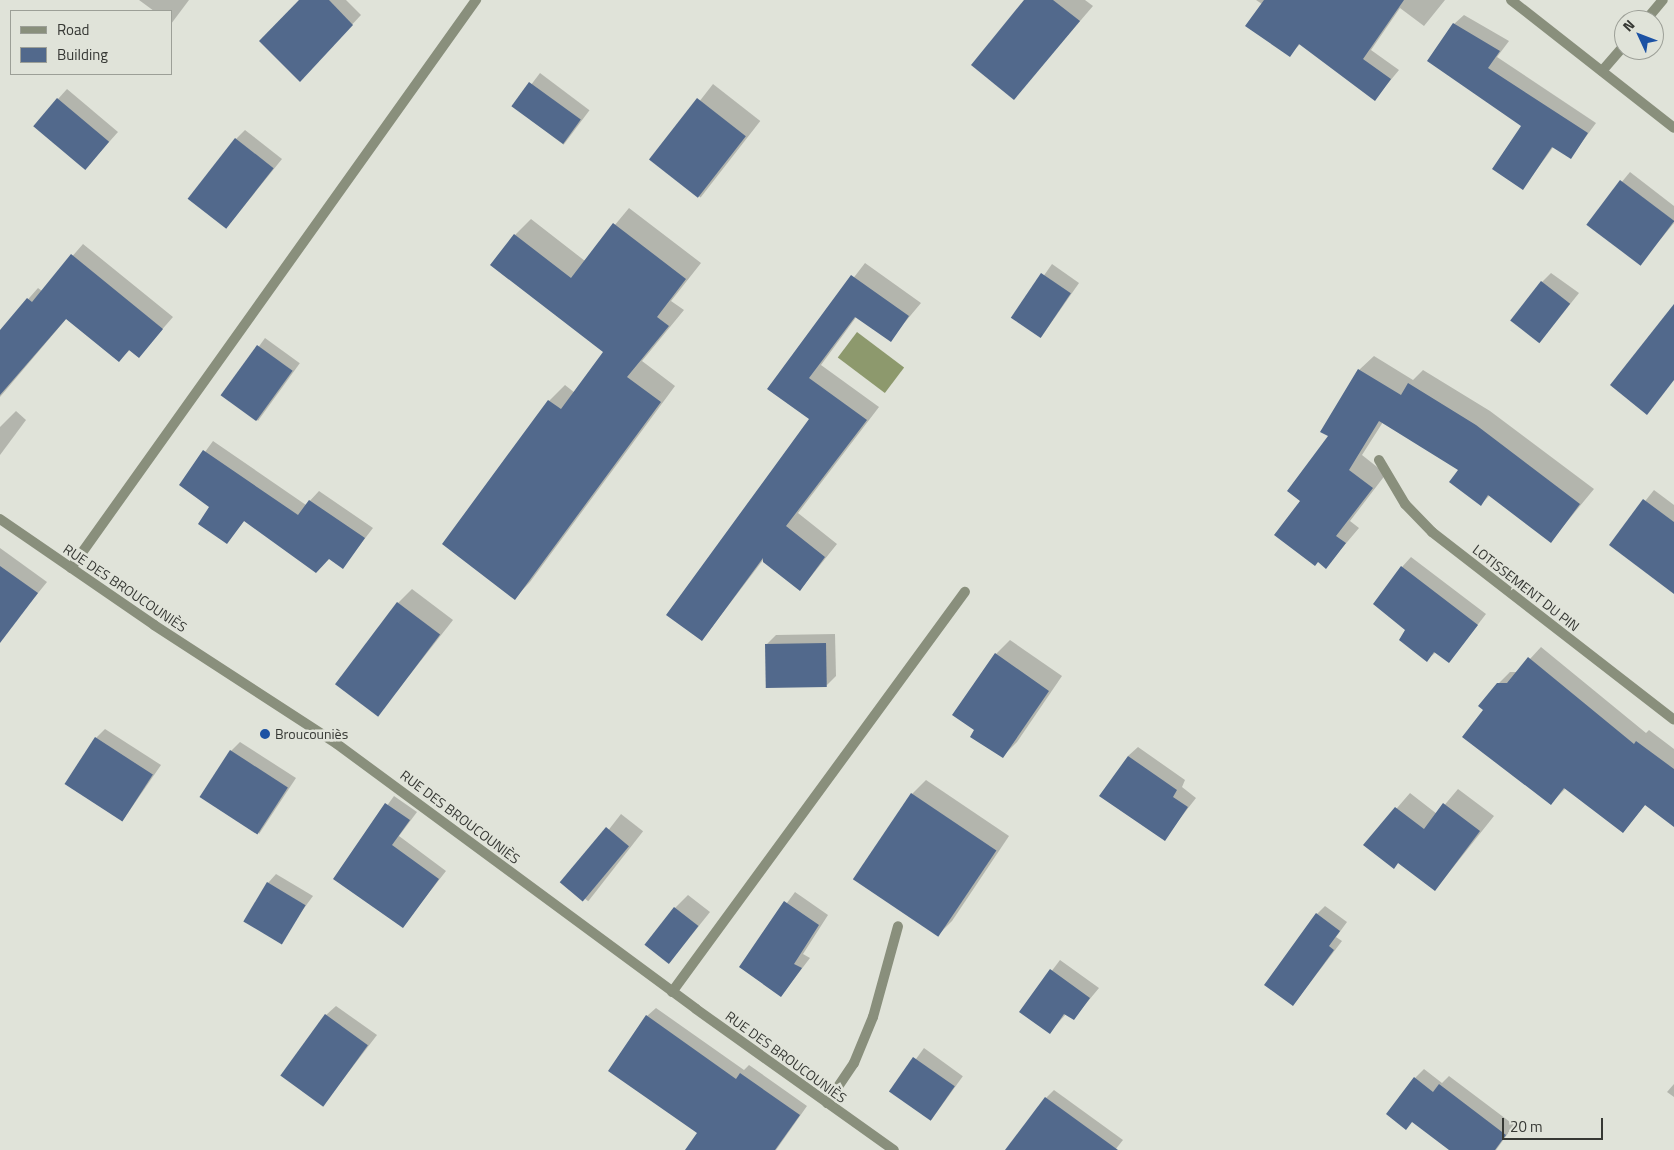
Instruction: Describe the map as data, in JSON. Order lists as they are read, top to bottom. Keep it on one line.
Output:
{"streets":{"street":["RUE DES BROUCOUNIÈS","LOTISSEMENT DU PIN"]},"places":["Broucouniès"],"legend":["Road","Building"],"scale_bar":"20 m","north":"top left"}
